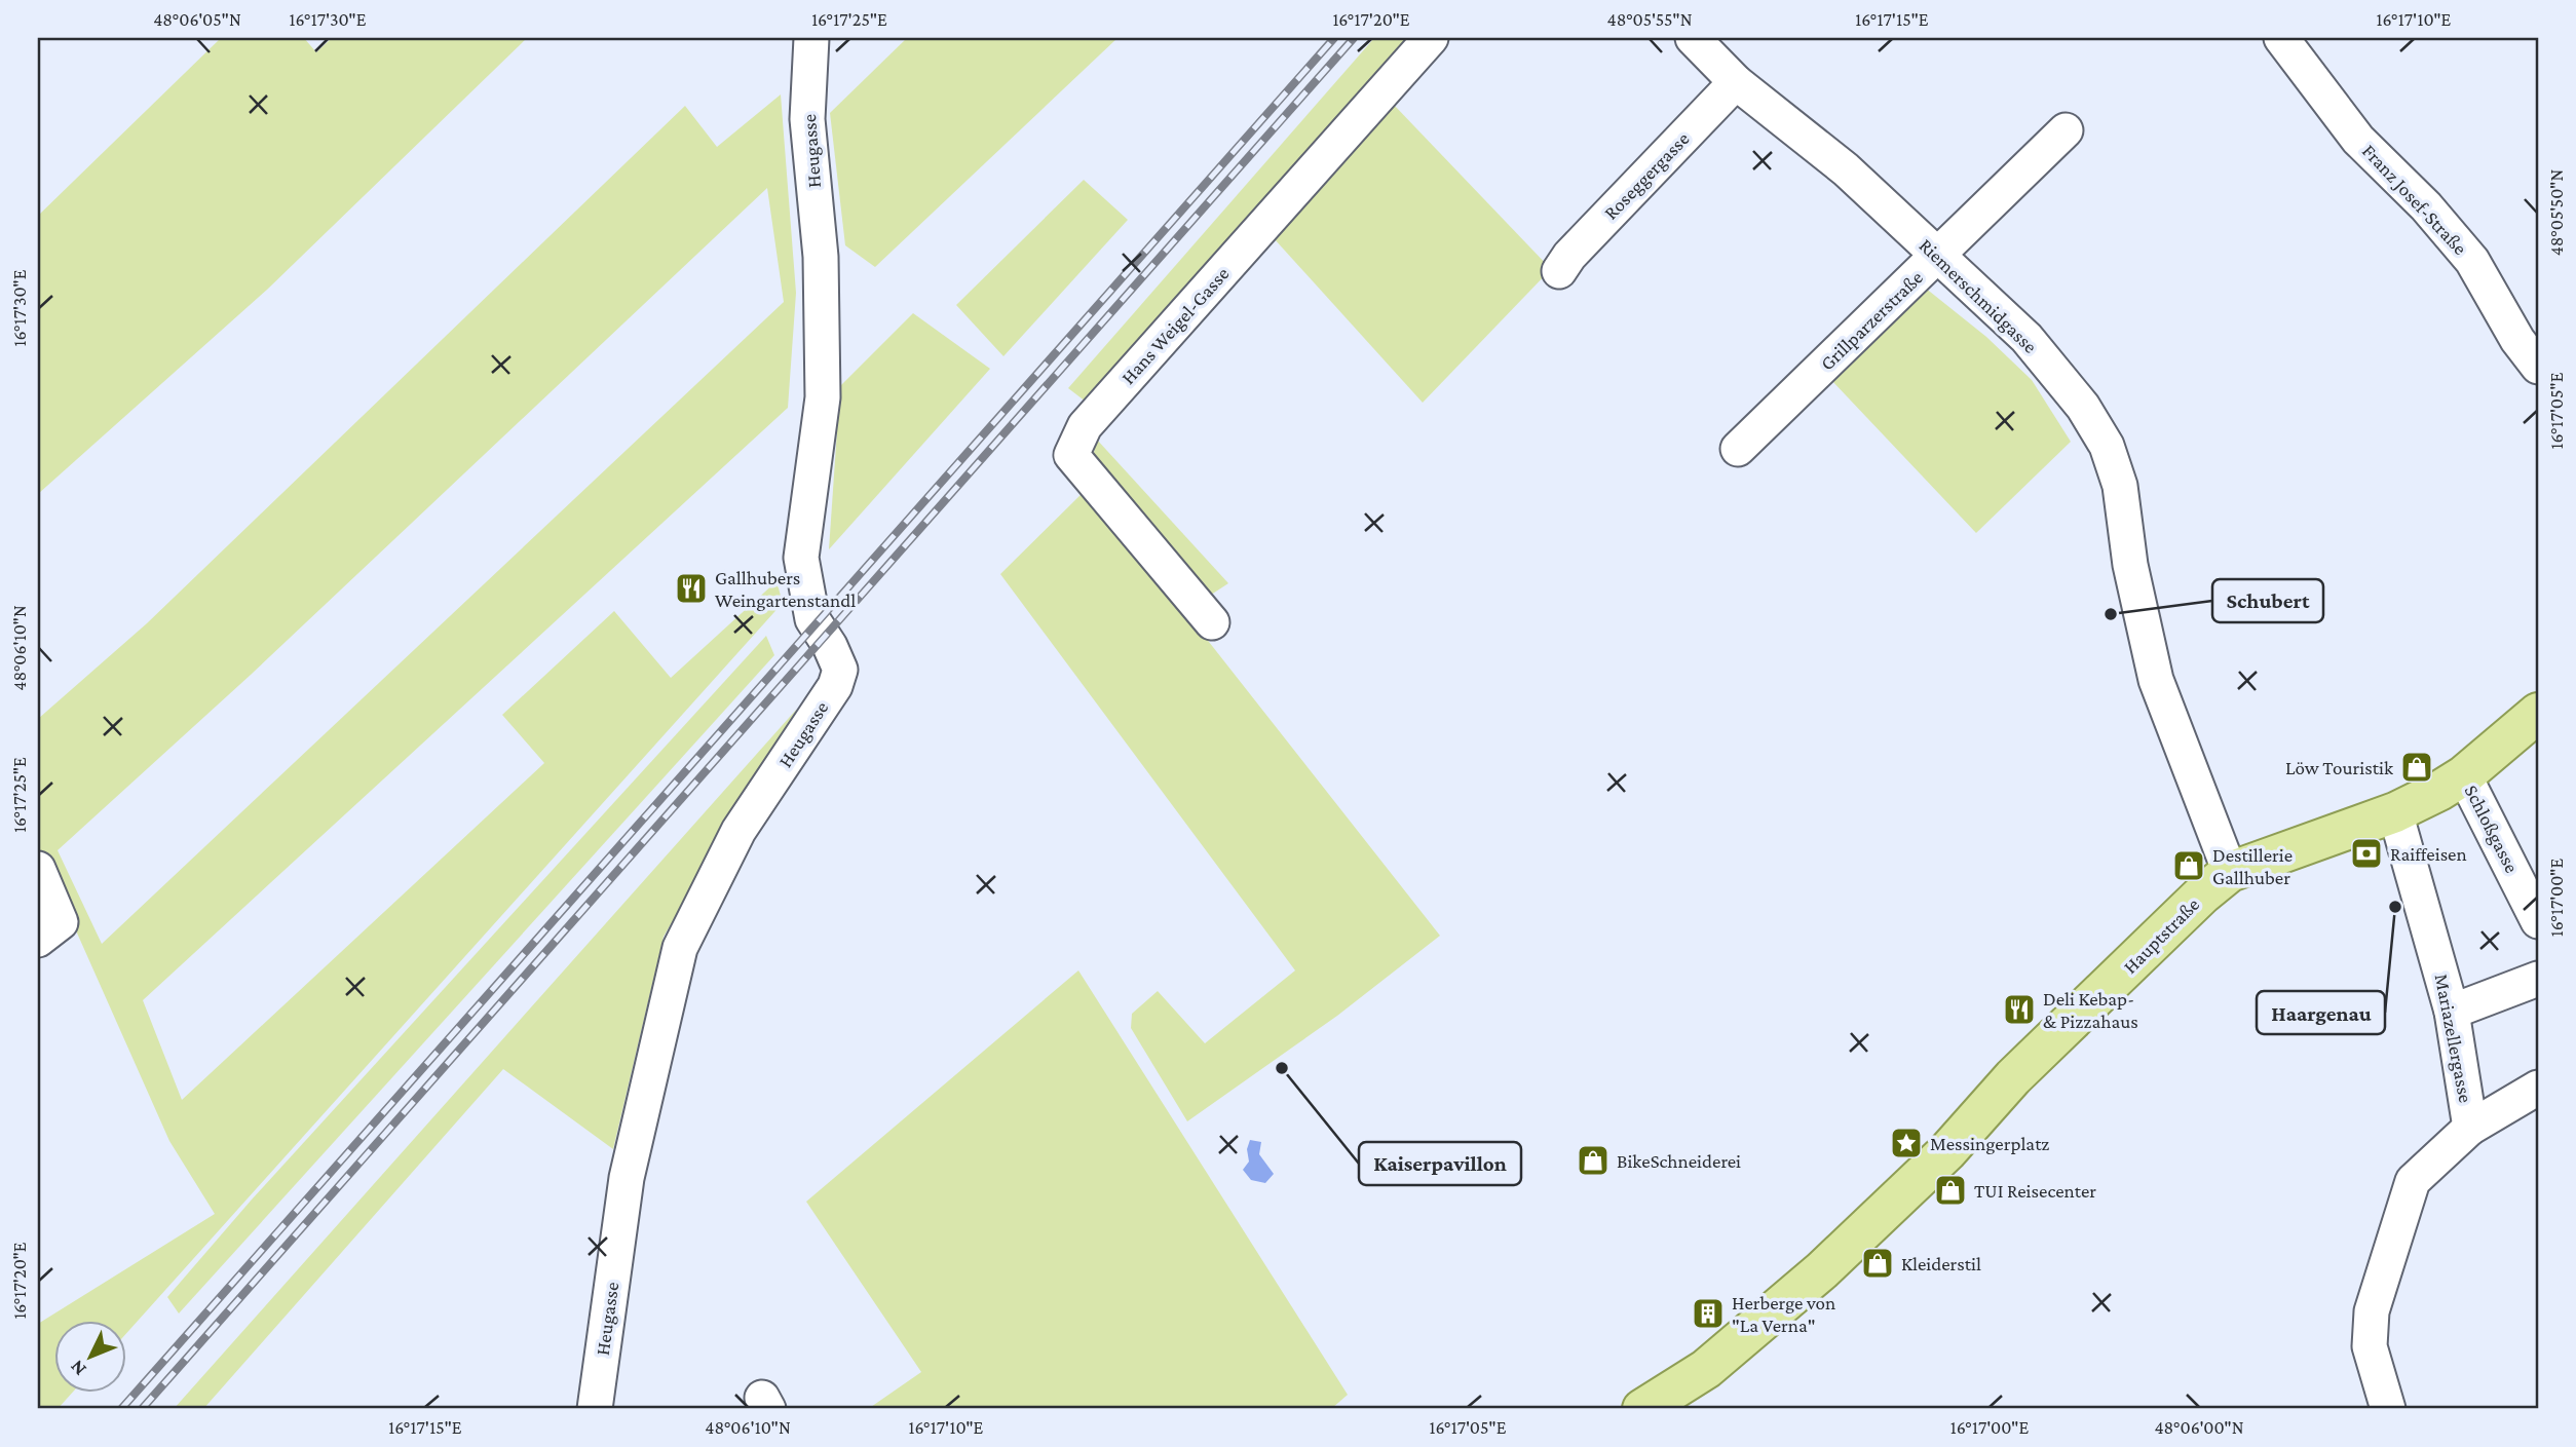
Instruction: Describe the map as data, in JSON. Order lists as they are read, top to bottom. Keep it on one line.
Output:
{"streets":{"main road":["Hauptstraße"],"street":["Heugasse","Roseggergasse","Franz Josef-Straße","Riemerschmidgasse","Grillparzerstraße","Hans Weigel-Gasse","Schloßgasse","Mariazellergasse"]},"crossings":[["Roseggergasse","Riemerschmidgasse"],["Riemerschmidgasse","Grillparzerstraße"],["Riemerschmidgasse","Hauptstraße"],["Schloßgasse","Hauptstraße"],["Hauptstraße","Mariazellergasse"]],"places":{"restaurant":["Gallhubers Weingartenstandl","Deli Kebap- & Pizzahaus"],"other":["Schubert","Haargenau","Kaiserpavillon"],"shop":["Löw Touristik","Destillerie Gallhuber","BikeSchneiderei","TUI Reisecenter","Kleiderstil"],"bank":["Raiffeisen"],"place":["Messingerplatz"],"building":["Herberge von \"La Verna\""]},"north":"bottom left","coordinates":["48°06'05\"N","16°17'30\"E","16°17'25\"E","16°17'20\"E","48°05'55\"N","16°17'15\"E","16°17'10\"E","48°05'50\"N","16°17'05\"E","48°06'10\"N","16°17'00\"E","48°06'00\"N"]}
